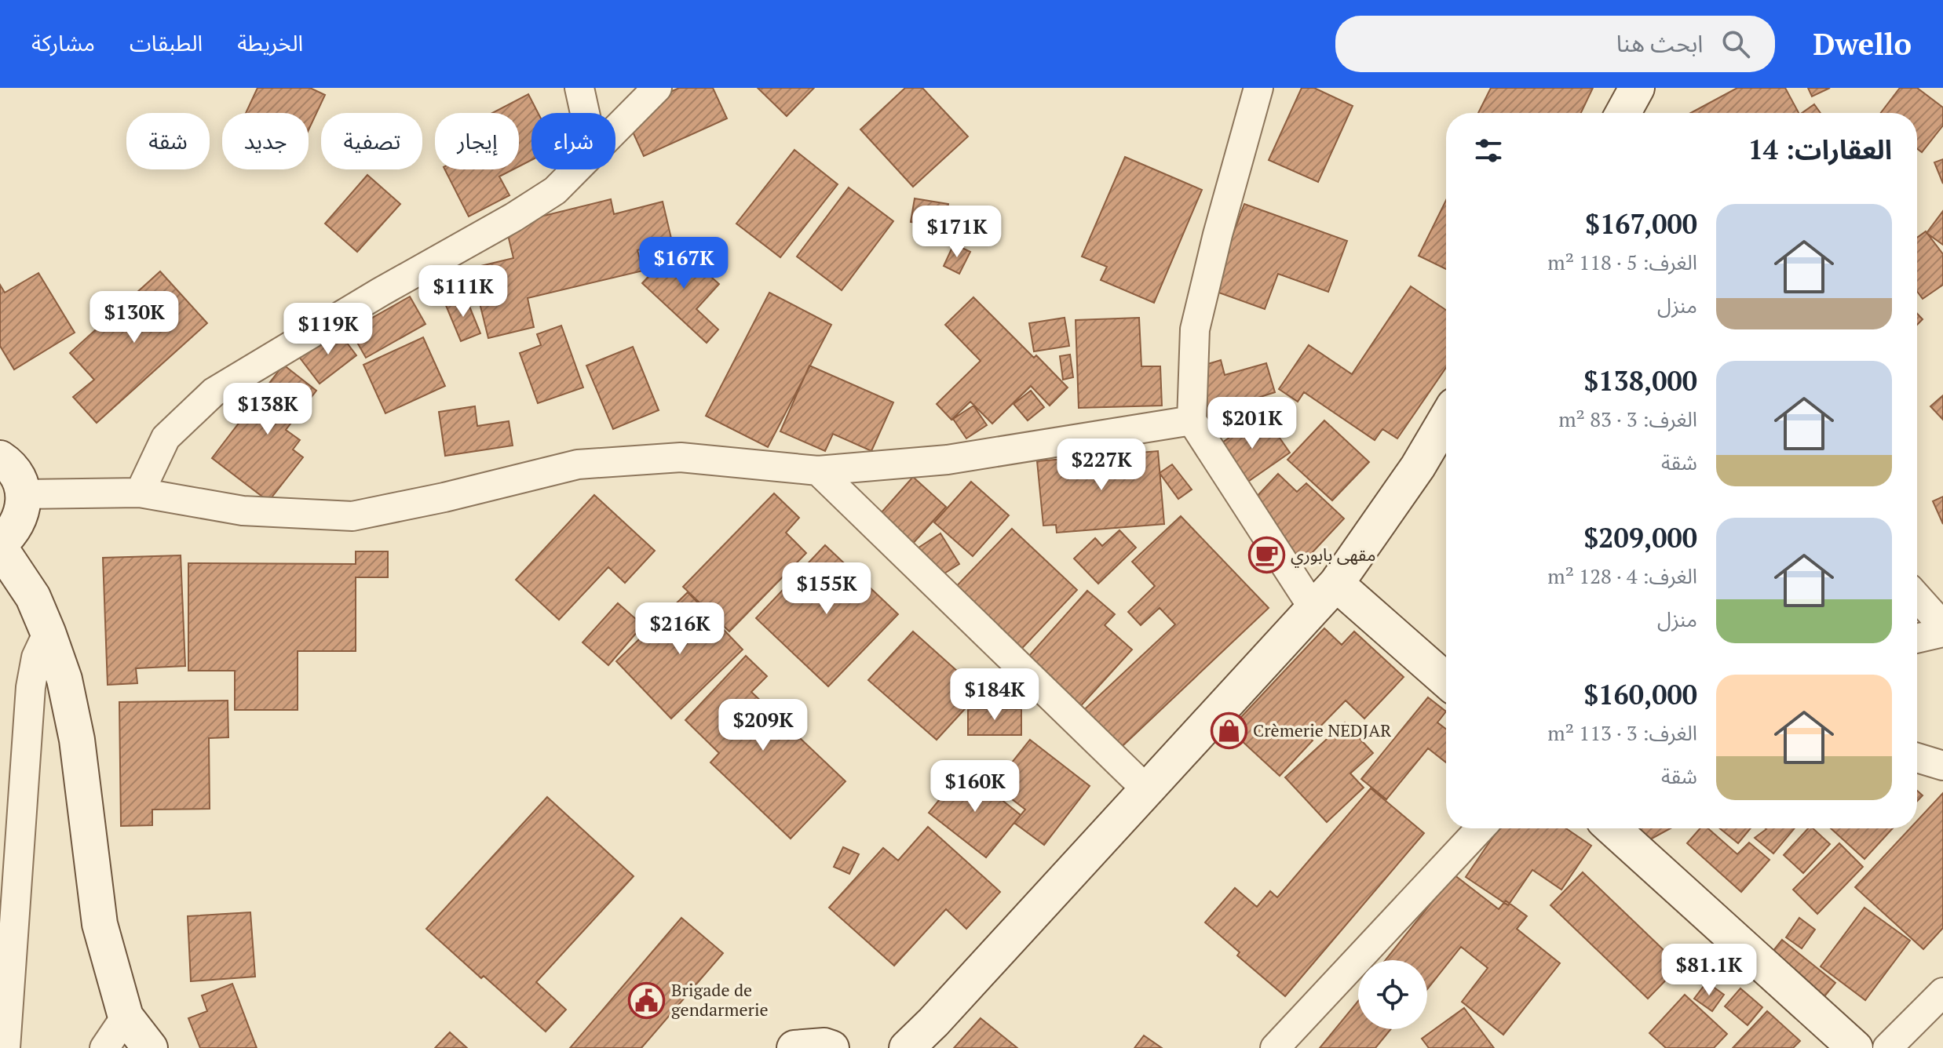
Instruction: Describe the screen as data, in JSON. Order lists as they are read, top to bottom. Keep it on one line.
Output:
{"places":{"cafe":["مقهى بابوري"],"shop":["Crèmerie NEDJAR"],"public building":["Brigade de gendarmerie"]},"page":{"header":"Dwello","search":"ابحث هنا","nav":["الخريطة","الطبقات","مشاركة"],"chip":["شراء","إيجار","تصفية","جديد","شقة"],"heading":"العقارات: 14","list":[{"name":"$167,000","note":"الغرف: 5 · 118 m² · منزل"},{"name":"$138,000","note":"الغرف: 3 · 83 m² · شقة"},{"name":"$209,000","note":"الغرف: 4 · 128 m² · منزل"},{"name":"$160,000","note":"الغرف: 3 · 113 m² · شقة"}],"price":["$171K","$167K","$111K","$130K","$119K","$138K","$201K","$227K","$155K","$216K","$184K","$209K","$160K","$81.1K"]}}
